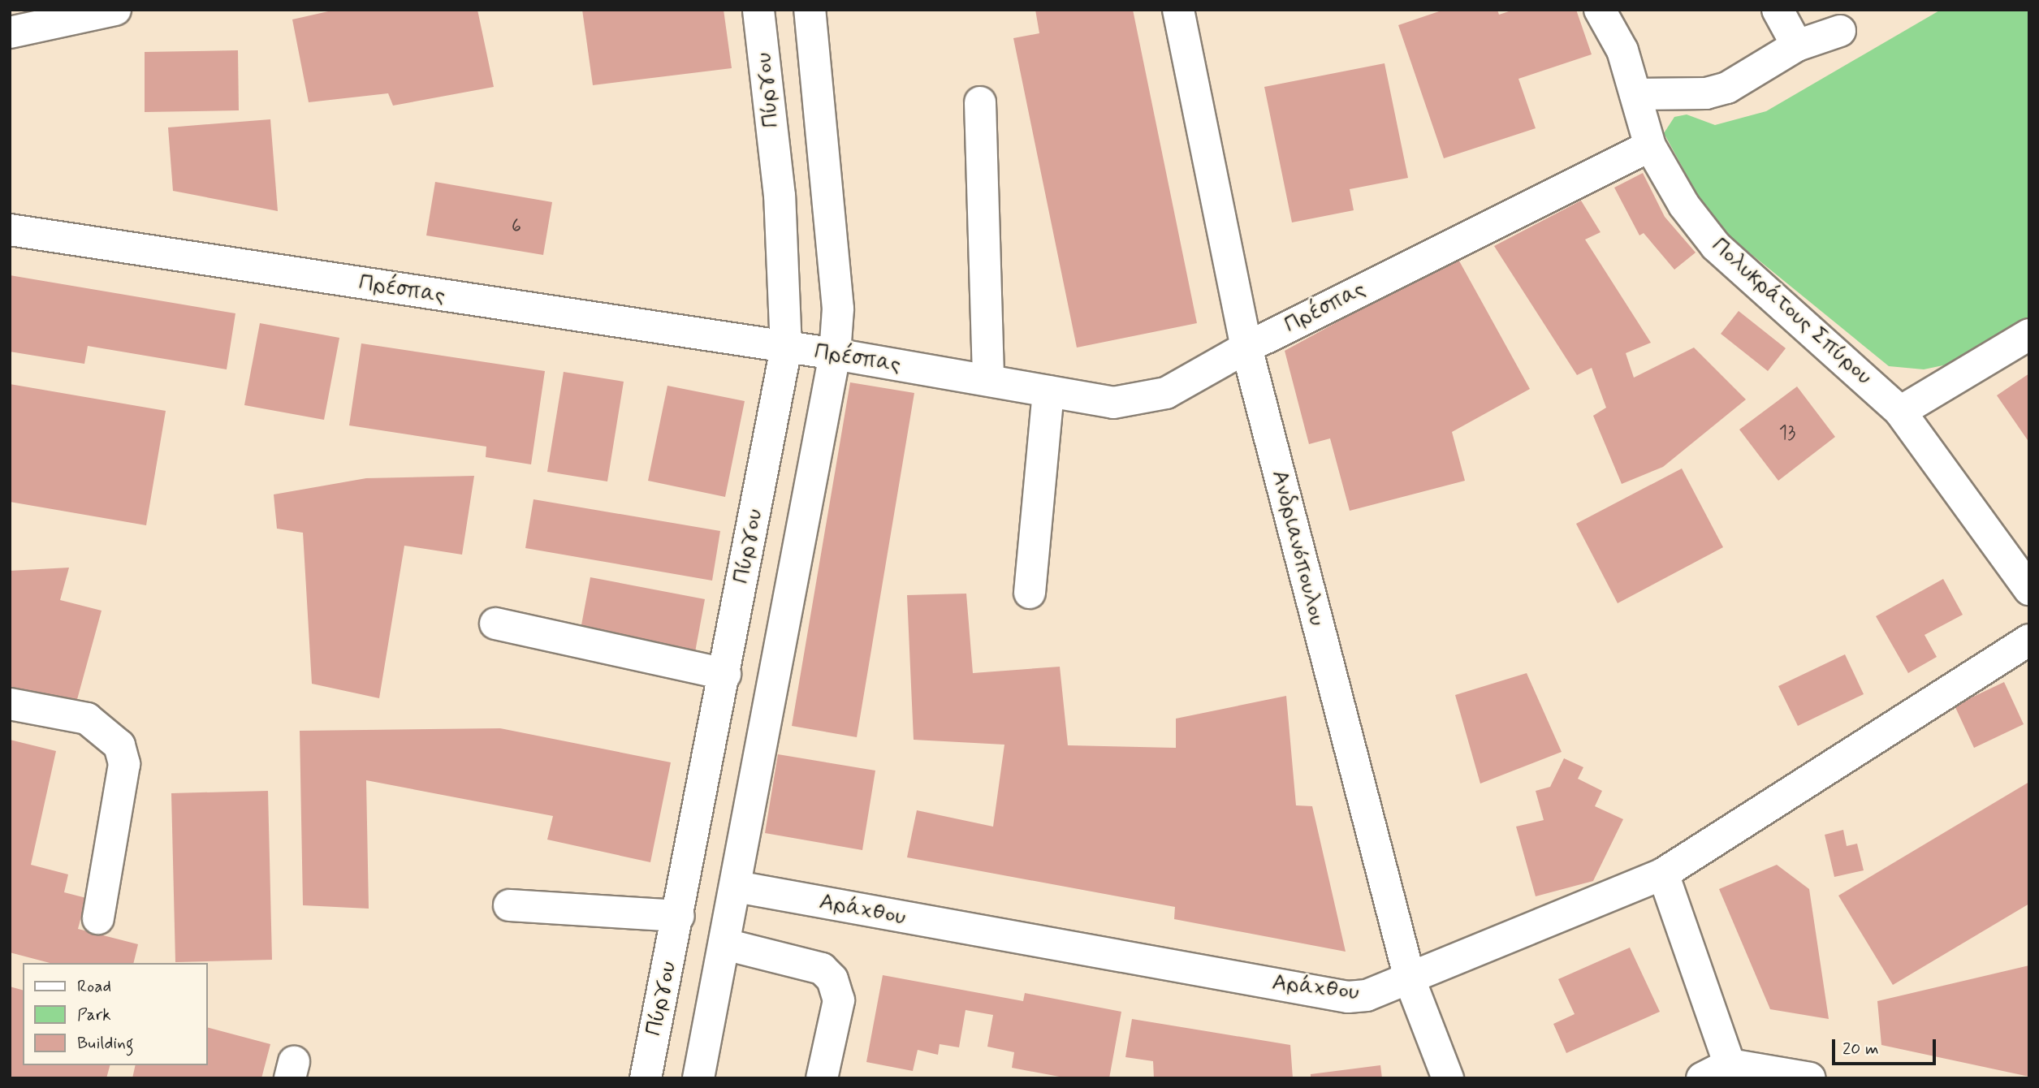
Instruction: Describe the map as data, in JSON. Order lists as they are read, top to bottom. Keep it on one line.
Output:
{"streets":{"street":["Πύργου","Πρέσπας","Πολυκράτους Σπύρου","Ανδριανόπουλου","Αράχθου"]},"crossings":[["Πύργου","Πρέσπας"],["Πρέσπας","Πολυκράτους Σπύρου"],["Πρέσπας","Ανδριανόπουλου"],["Ανδριανόπουλου","Αράχθου"]],"house_numbers":["6","13"],"legend":["Road","Park","Building"],"scale_bar":"20 m"}
